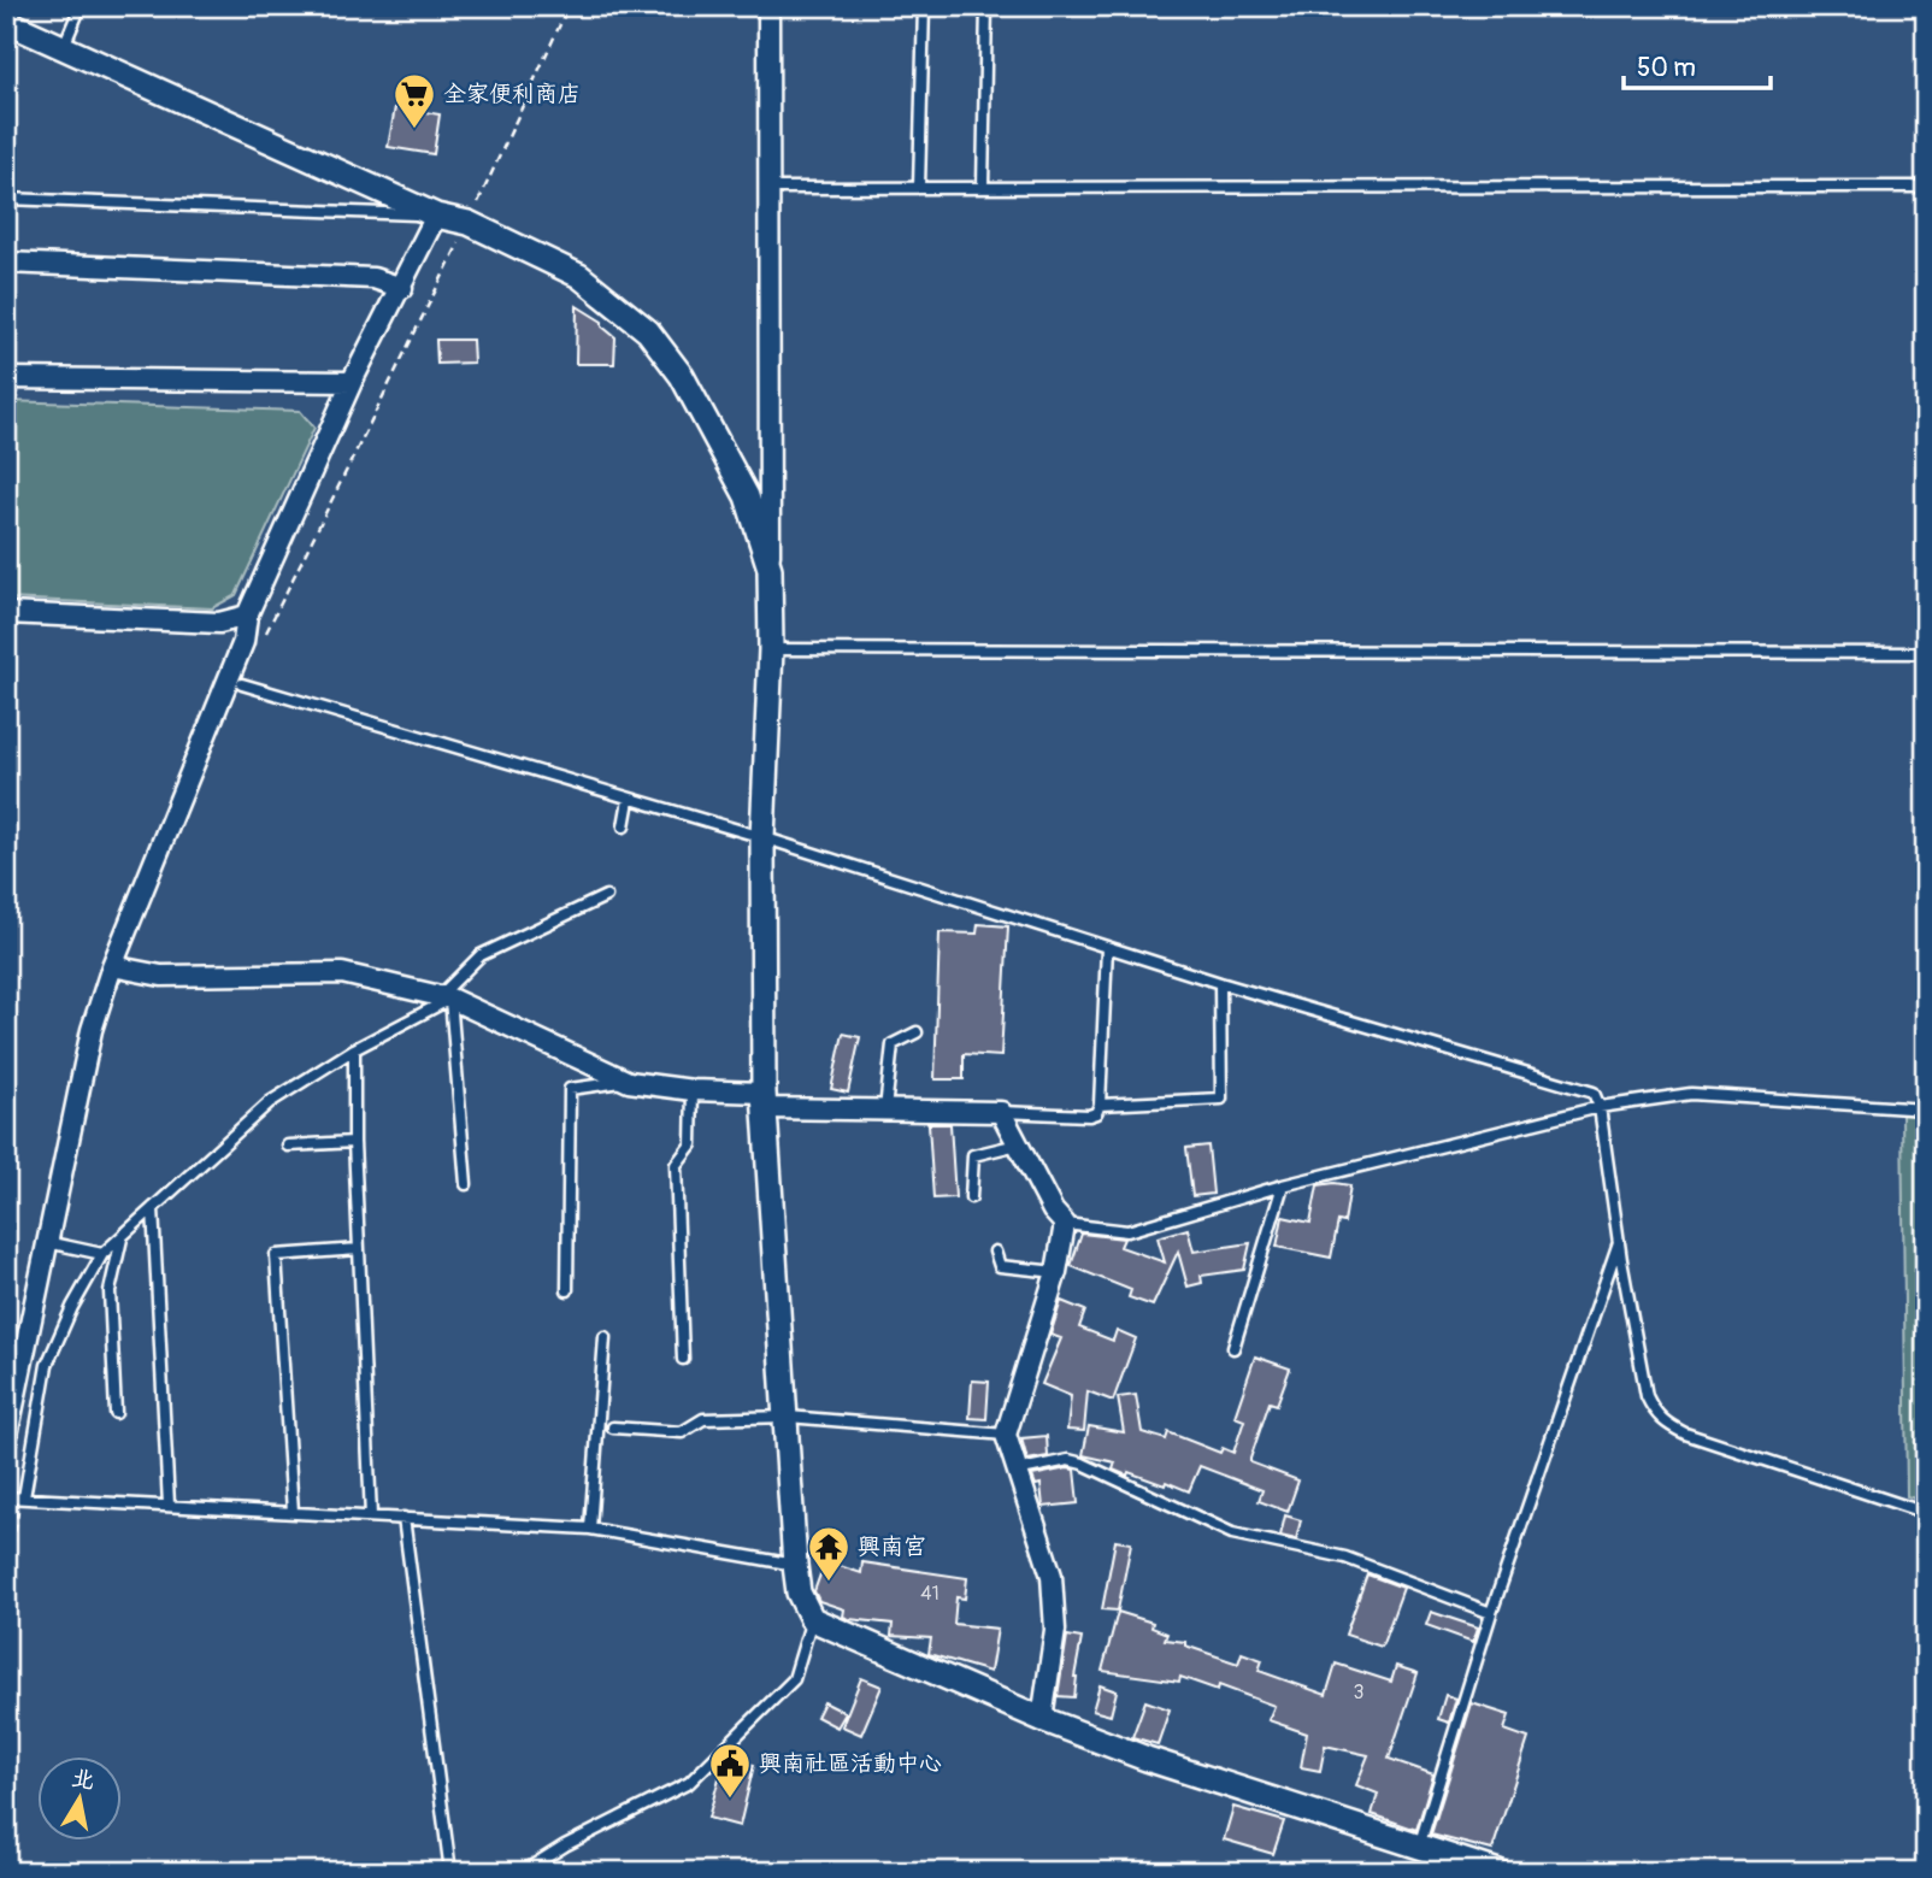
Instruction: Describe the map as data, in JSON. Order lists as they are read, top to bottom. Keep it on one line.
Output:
{"places":{"supermarket":["全家便利商店"],"temple":["興南宮"],"public building":["興南社區活動中心"]},"house_numbers":["41","3"],"scale_bar":"50 m","north":"top"}
